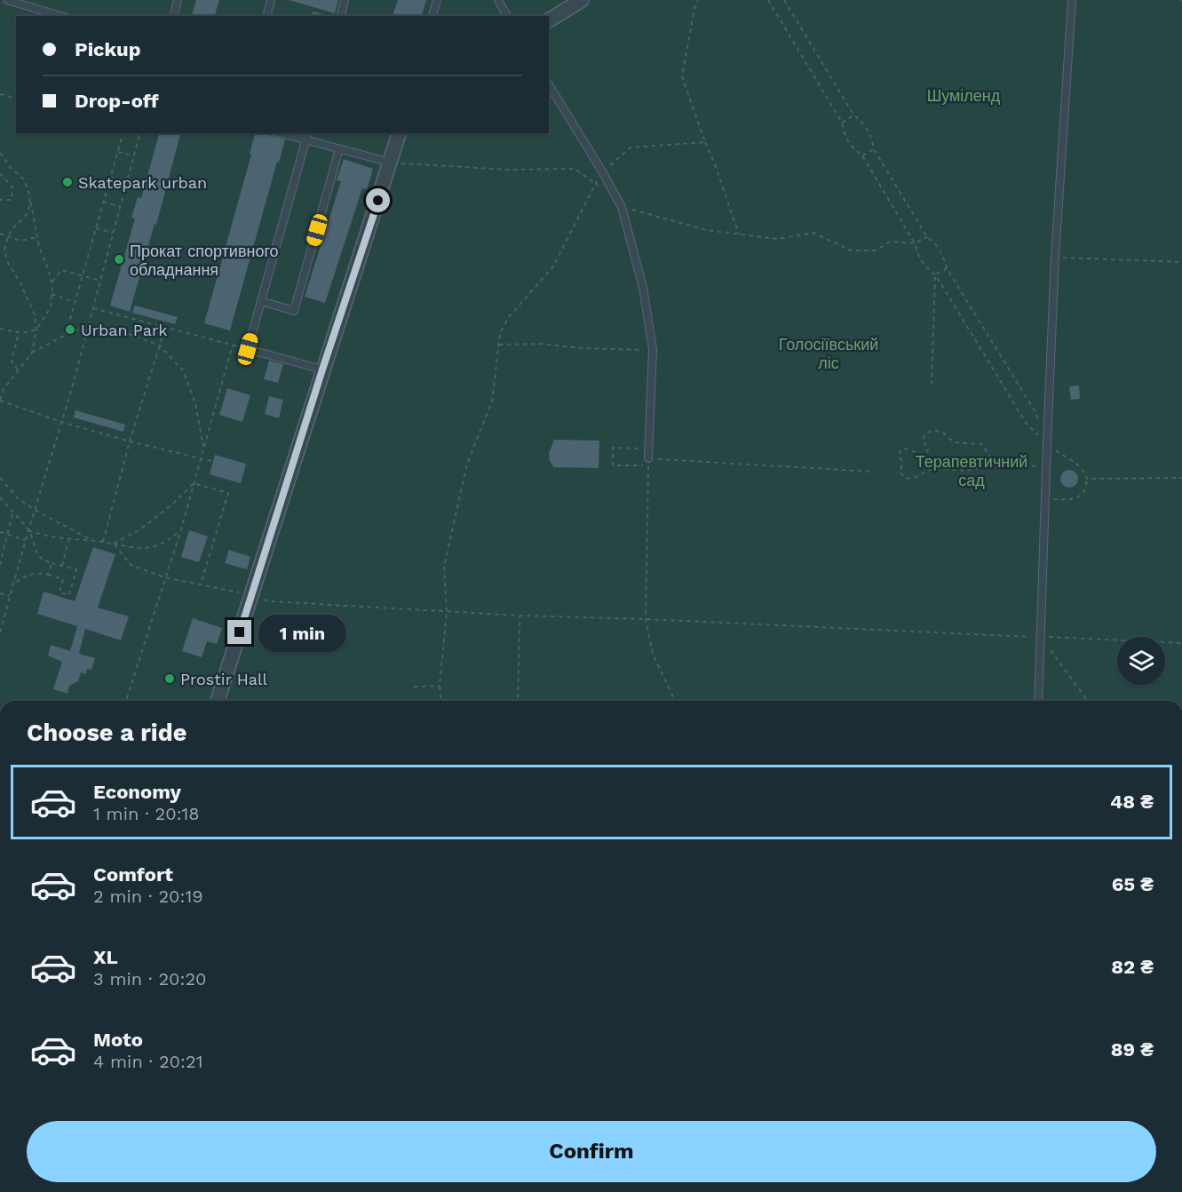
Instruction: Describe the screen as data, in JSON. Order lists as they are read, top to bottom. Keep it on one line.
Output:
{"parks":["Шуміленд","Голосіївський ліс","Терапевтичний сад"],"places":["Skatepark urban","Прокат спортивного обладнання","Urban Park","Prostir Hall"],"page":{"banner":["Pickup","Drop-off"],"bubble":"1 min","heading":"Choose a ride","list":[{"name":"Economy","note":"1 min · 20:18","value":"48 ₴"},{"name":"Comfort","note":"2 min · 20:19","value":"65 ₴"},{"name":"XL","note":"3 min · 20:20","value":"82 ₴"},{"name":"Moto","note":"4 min · 20:21","value":"89 ₴"}],"buttons":"Confirm"}}
